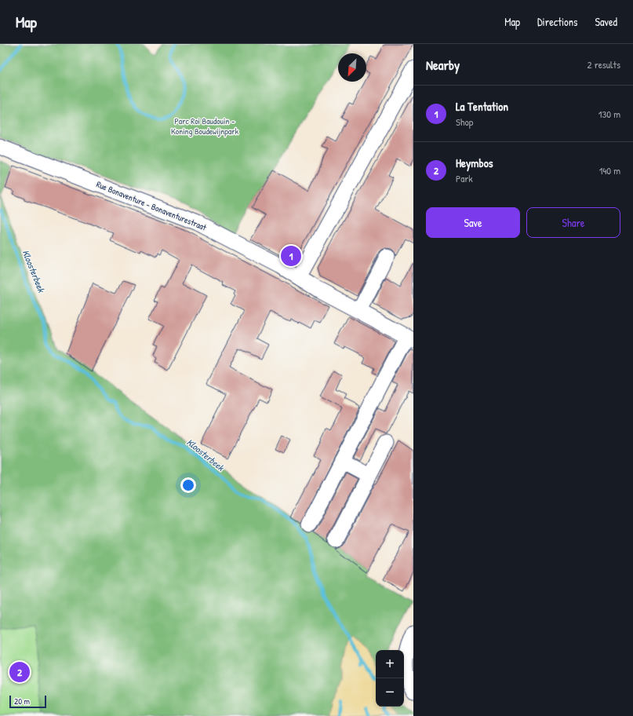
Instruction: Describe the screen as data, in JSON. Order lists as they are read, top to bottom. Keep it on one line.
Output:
{"streets":{"street":["Rue Bonaventure - Bonaventurestraat"]},"water":["Kloosterbeek"],"parks":["Parc Roi Baudouin - Koning Boudewijnpark"],"scale_bar":"20 m","north":"bottom left","page":{"header":"Map","nav":["Map","Directions","Saved"],"heading":["Nearby","2 results"],"list":[{"mark":"1","name":"La Tentation","note":"Shop","value":"130 m"},{"mark":"2","name":"Heymbos","note":"Park","value":"140 m"}],"buttons":["Save","Share"],"pins":["1","2"],"map_buttons":["+","−"],"scale":"20 m"}}
